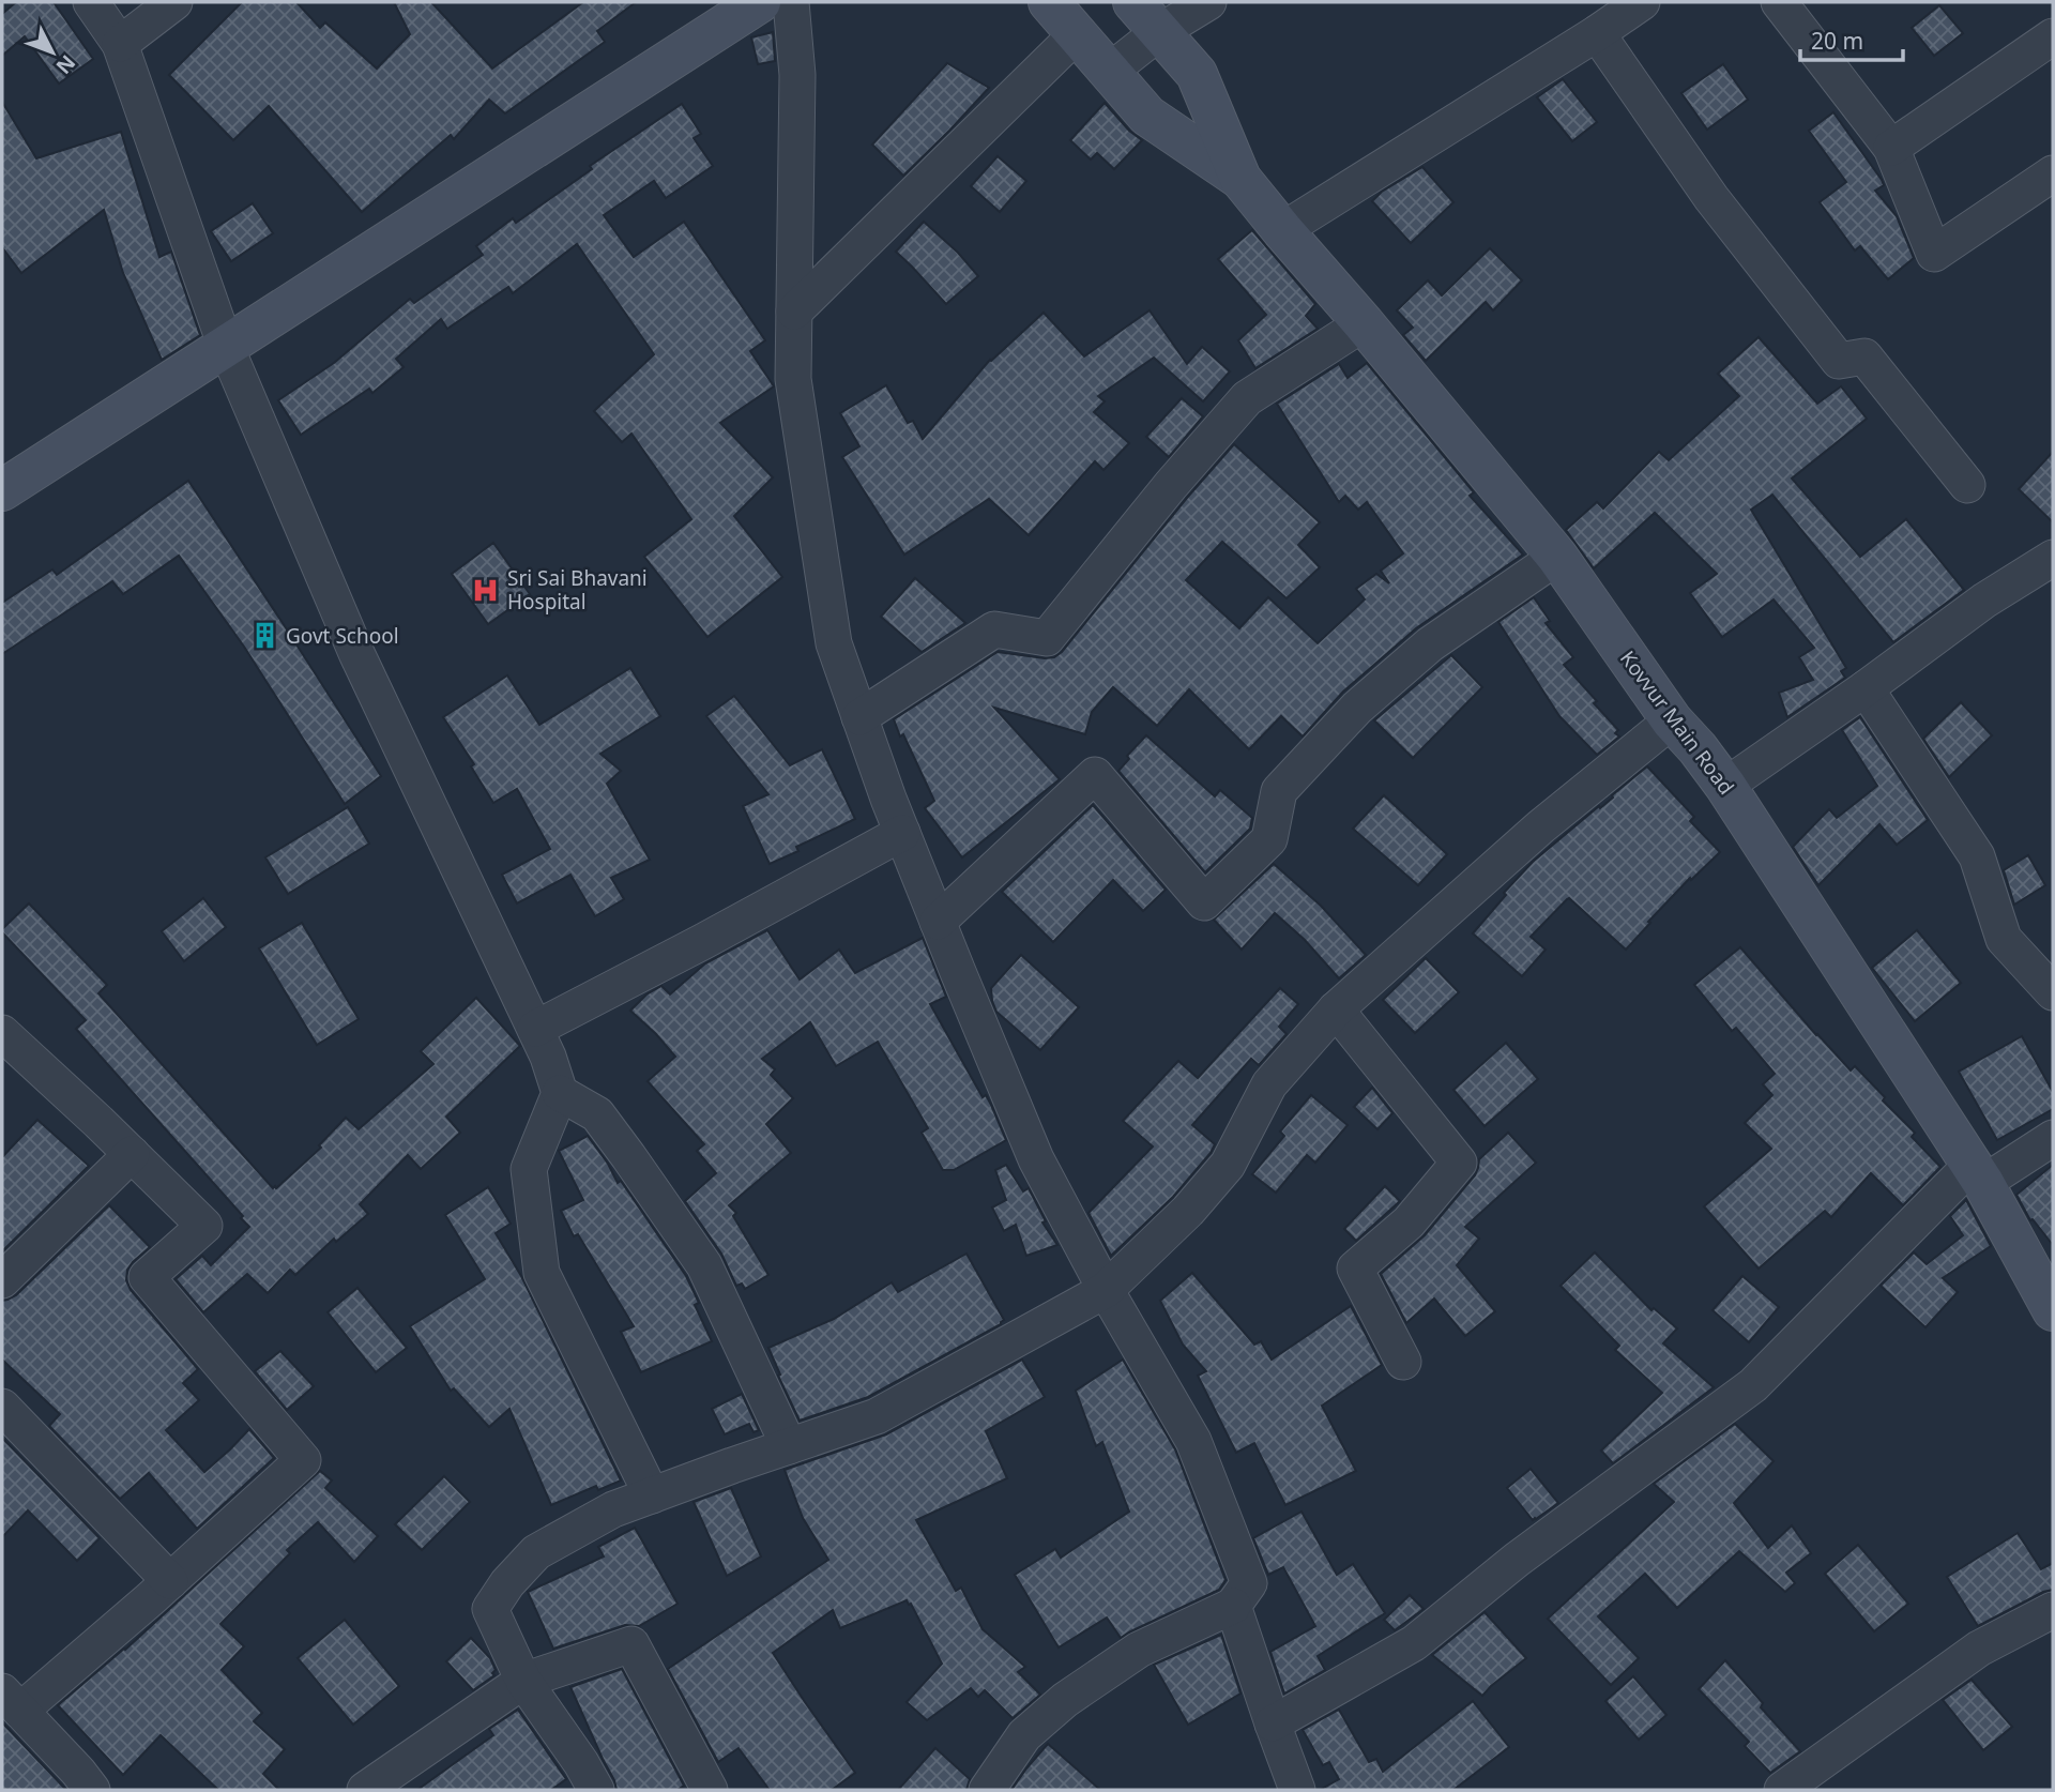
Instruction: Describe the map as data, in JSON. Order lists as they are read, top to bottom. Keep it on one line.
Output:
{"streets":{"street":["Kovvur Main Road"]},"places":{"hospital":["Sri Sai Bhavani Hospital"],"building":["Govt School"]},"scale_bar":"20 m","north":"bottom right"}
